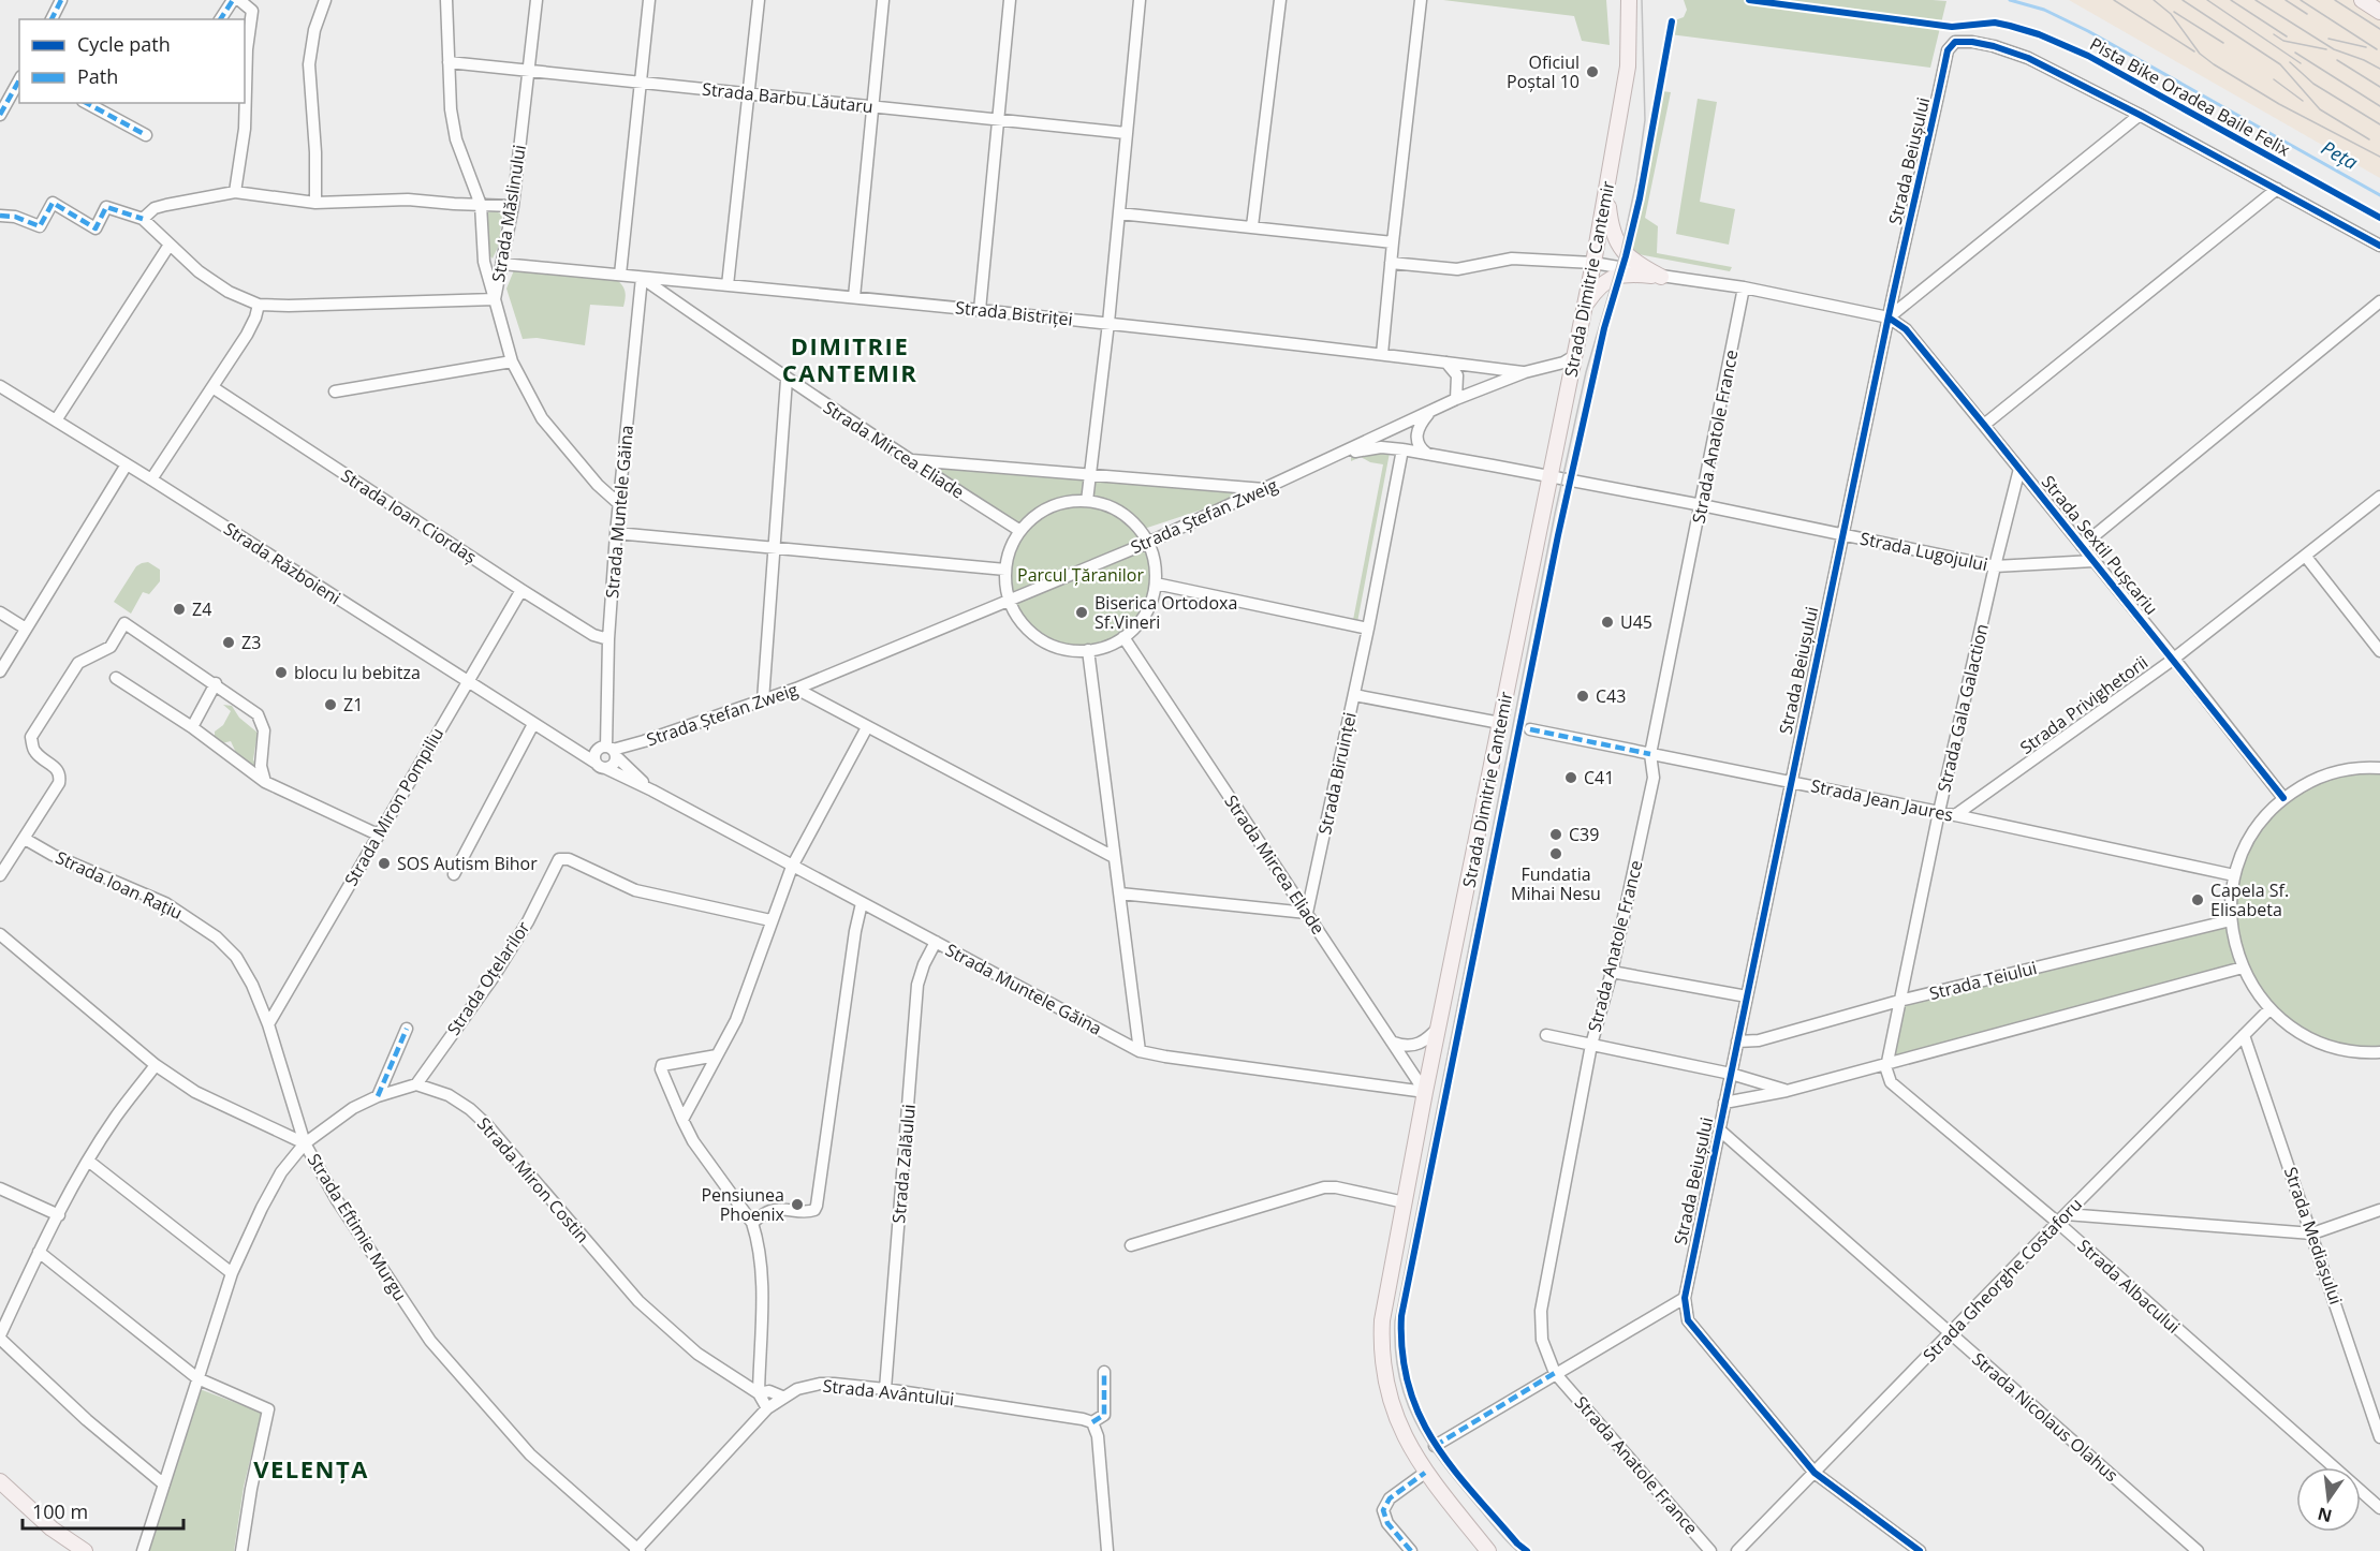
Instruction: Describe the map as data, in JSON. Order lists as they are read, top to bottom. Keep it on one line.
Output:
{"streets":{"main road":["Strada Dimitrie Cantemir"],"street":["Strada Barbu Lăutaru","Strada Beiușului","Strada Măslinului","Strada Bistriței","Strada Anatole France","Strada Mircea Eliade","Strada Muntele Găina","Strada Ioan Ciordaș","Strada Ștefan Zweig","Strada Sextil Pușcariu","Strada Lugojului","Strada Războieni","Strada Privighetorii","Strada Gala Galaction","Strada Biruinței","Strada Jean Jaures","Strada Miron Pompiliu","Strada Ioan Rațiu","Strada Oțelarilor","Strada Teiului","Strada Zalăului","Strada Miron Costin","Strada Eftimie Murgu","Strada Mediașului","Strada Gheorghe Costaforu","Strada Albacului","Strada Avântului","Strada Nicolaus Olahus"],"cycle path":["Pista Bike Oradea Baile Felix"]},"crossings":[["Strada Barbu Lăutaru","Strada Măslinului"],["Strada Beiușului","Strada Sextil Pușcariu"],["Strada Beiușului","Strada Lugojului"],["Strada Beiușului","Strada Jean Jaures"],["Strada Beiușului","Strada Teiului"],["Strada Beiușului","Strada Nicolaus Olahus"],["Strada Măslinului","Strada Bistriței"],["Strada Măslinului","Strada Muntele Găina"],["Strada Dimitrie Cantemir","Strada Mircea Eliade"],["Strada Dimitrie Cantemir","Strada Muntele Găina"],["Strada Dimitrie Cantemir","Strada Ștefan Zweig"],["Strada Dimitrie Cantemir","Strada Sextil Pușcariu"],["Strada Dimitrie Cantemir","Strada Lugojului"],["Strada Bistriței","Strada Mircea Eliade"],["Strada Bistriței","Strada Muntele Găina"],["Strada Bistriței","Strada Ștefan Zweig"],["Strada Anatole France","Strada Sextil Pușcariu"],["Strada Anatole France","Strada Lugojului"],["Strada Anatole France","Strada Jean Jaures"],["Strada Mircea Eliade","Strada Muntele Găina"],["Strada Mircea Eliade","Strada Biruinței"],["Strada Muntele Găina","Strada Ioan Ciordaș"],["Strada Muntele Găina","Strada Ștefan Zweig"],["Strada Muntele Găina","Strada Războieni"],["Strada Muntele Găina","Strada Zalăului"],["Strada Ioan Ciordaș","Strada Miron Pompiliu"],["Strada Ștefan Zweig","Strada Lugojului"],["Strada Ștefan Zweig","Strada Războieni"],["Strada Sextil Pușcariu","Strada Lugojului"],["Strada Sextil Pușcariu","Strada Privighetorii"],["Strada Sextil Pușcariu","Strada Gala Galaction"],["Strada Lugojului","Strada Gala Galaction"],["Strada Lugojului","Strada Biruinței"],["Strada Războieni","Strada Miron Pompiliu"],["Strada Privighetorii","Strada Jean Jaures"],["Strada Gala Galaction","Strada Jean Jaures"],["Strada Gala Galaction","Strada Teiului"],["Strada Gala Galaction","Strada Albacului"],["Strada Miron Pompiliu","Strada Ioan Rațiu"],["Strada Ioan Rațiu","Strada Eftimie Murgu"],["Strada Oțelarilor","Strada Miron Costin"],["Strada Zalăului","Strada Avântului"],["Strada Miron Costin","Strada Avântului"],["Strada Eftimie Murgu","Strada Avântului"],["Strada Mediașului","Strada Gheorghe Costaforu"],["Strada Gheorghe Costaforu","Strada Albacului"],["Strada Gheorghe Costaforu","Strada Nicolaus Olahus"]],"districts":["DIMITRIE CANTEMIR","VELENȚA"],"water":["Peța"],"parks":["Parcul Țăranilor"],"places":["Oficiul Poștal 10","Z4","Biserica Ortodoxa Sf.Vineri","U45","Z3","blocu lu bebitza","C43","Z1","C41","C39","Fundatia Mihai Nesu","SOS Autism Bihor","Capela Sf. Elisabeta","Pensiunea Phoenix"],"legend":["Cycle path","Path"],"scale_bar":"100 m","north":"bottom"}
